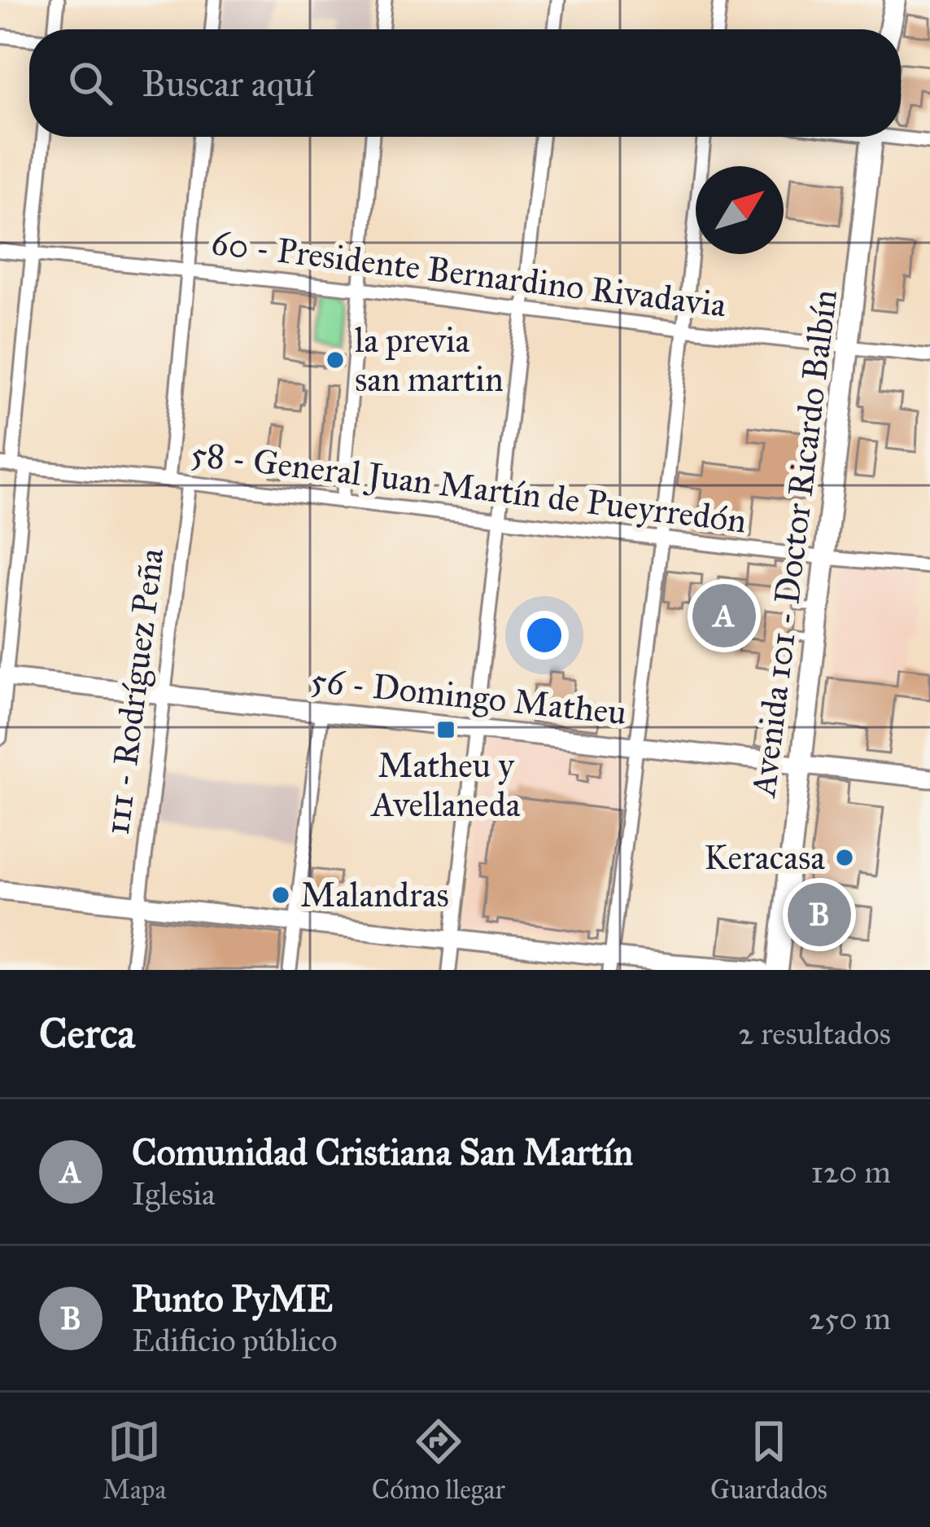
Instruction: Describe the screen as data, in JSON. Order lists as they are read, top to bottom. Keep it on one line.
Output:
{"streets":{"main road":["Avenida 101 - Doctor Ricardo Balbín"],"street":["60 - Presidente Bernardino Rivadavia","58 - General Juan Martín de Pueyrredón","111 - Rodríguez Peña","56 - Domingo Matheu"]},"crossings":[["60 - Presidente Bernardino Rivadavia","Avenida 101 - Doctor Ricardo Balbín"],["58 - General Juan Martín de Pueyrredón","Avenida 101 - Doctor Ricardo Balbín"],["58 - General Juan Martín de Pueyrredón","111 - Rodríguez Peña"],["Avenida 101 - Doctor Ricardo Balbín","56 - Domingo Matheu"],["111 - Rodríguez Peña","56 - Domingo Matheu"]],"places":{"other":["la previa san martin","Keracasa","Malandras"],"transit":["Matheu y Avellaneda"]},"north":"top right","page":{"search":"Buscar aquí","pins":["A","B"],"heading":["Cerca","2 resultados"],"list":[{"mark":"A","name":"Comunidad Cristiana San Martín","note":"Iglesia","value":"120 m"},{"mark":"B","name":"Punto PyME","note":"Edificio público","value":"250 m"}],"nav":["Mapa","Cómo llegar","Guardados"]}}
